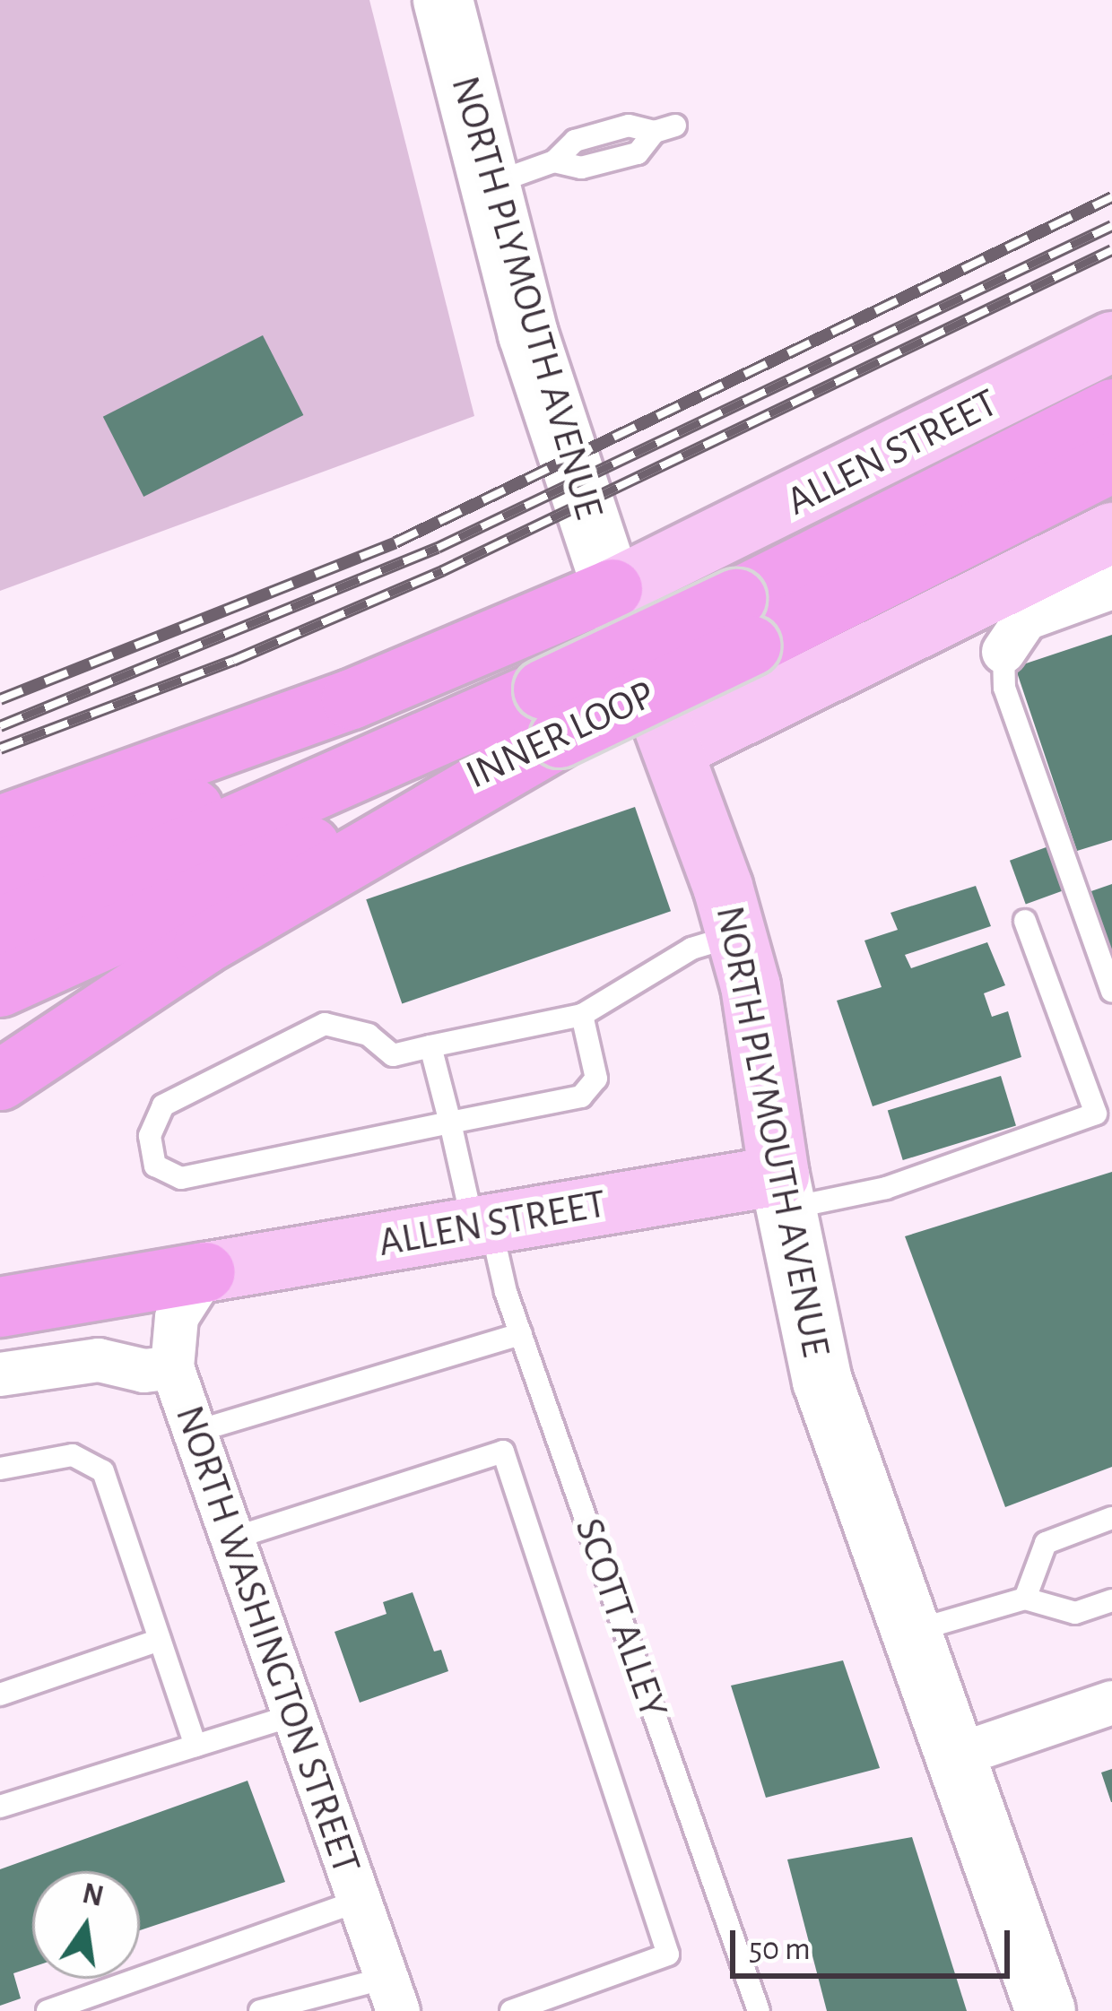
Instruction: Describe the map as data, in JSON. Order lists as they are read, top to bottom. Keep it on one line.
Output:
{"streets":{"highway":["INNER LOOP"],"main road":["NORTH PLYMOUTH AVENUE","ALLEN STREET"],"street":["NORTH WASHINGTON STREET"],"lane":["SCOTT ALLEY"]},"crossings":[["NORTH PLYMOUTH AVENUE","ALLEN STREET"],["ALLEN STREET","SCOTT ALLEY"],["ALLEN STREET","NORTH WASHINGTON STREET"]],"scale_bar":"50 m","north":"top"}
